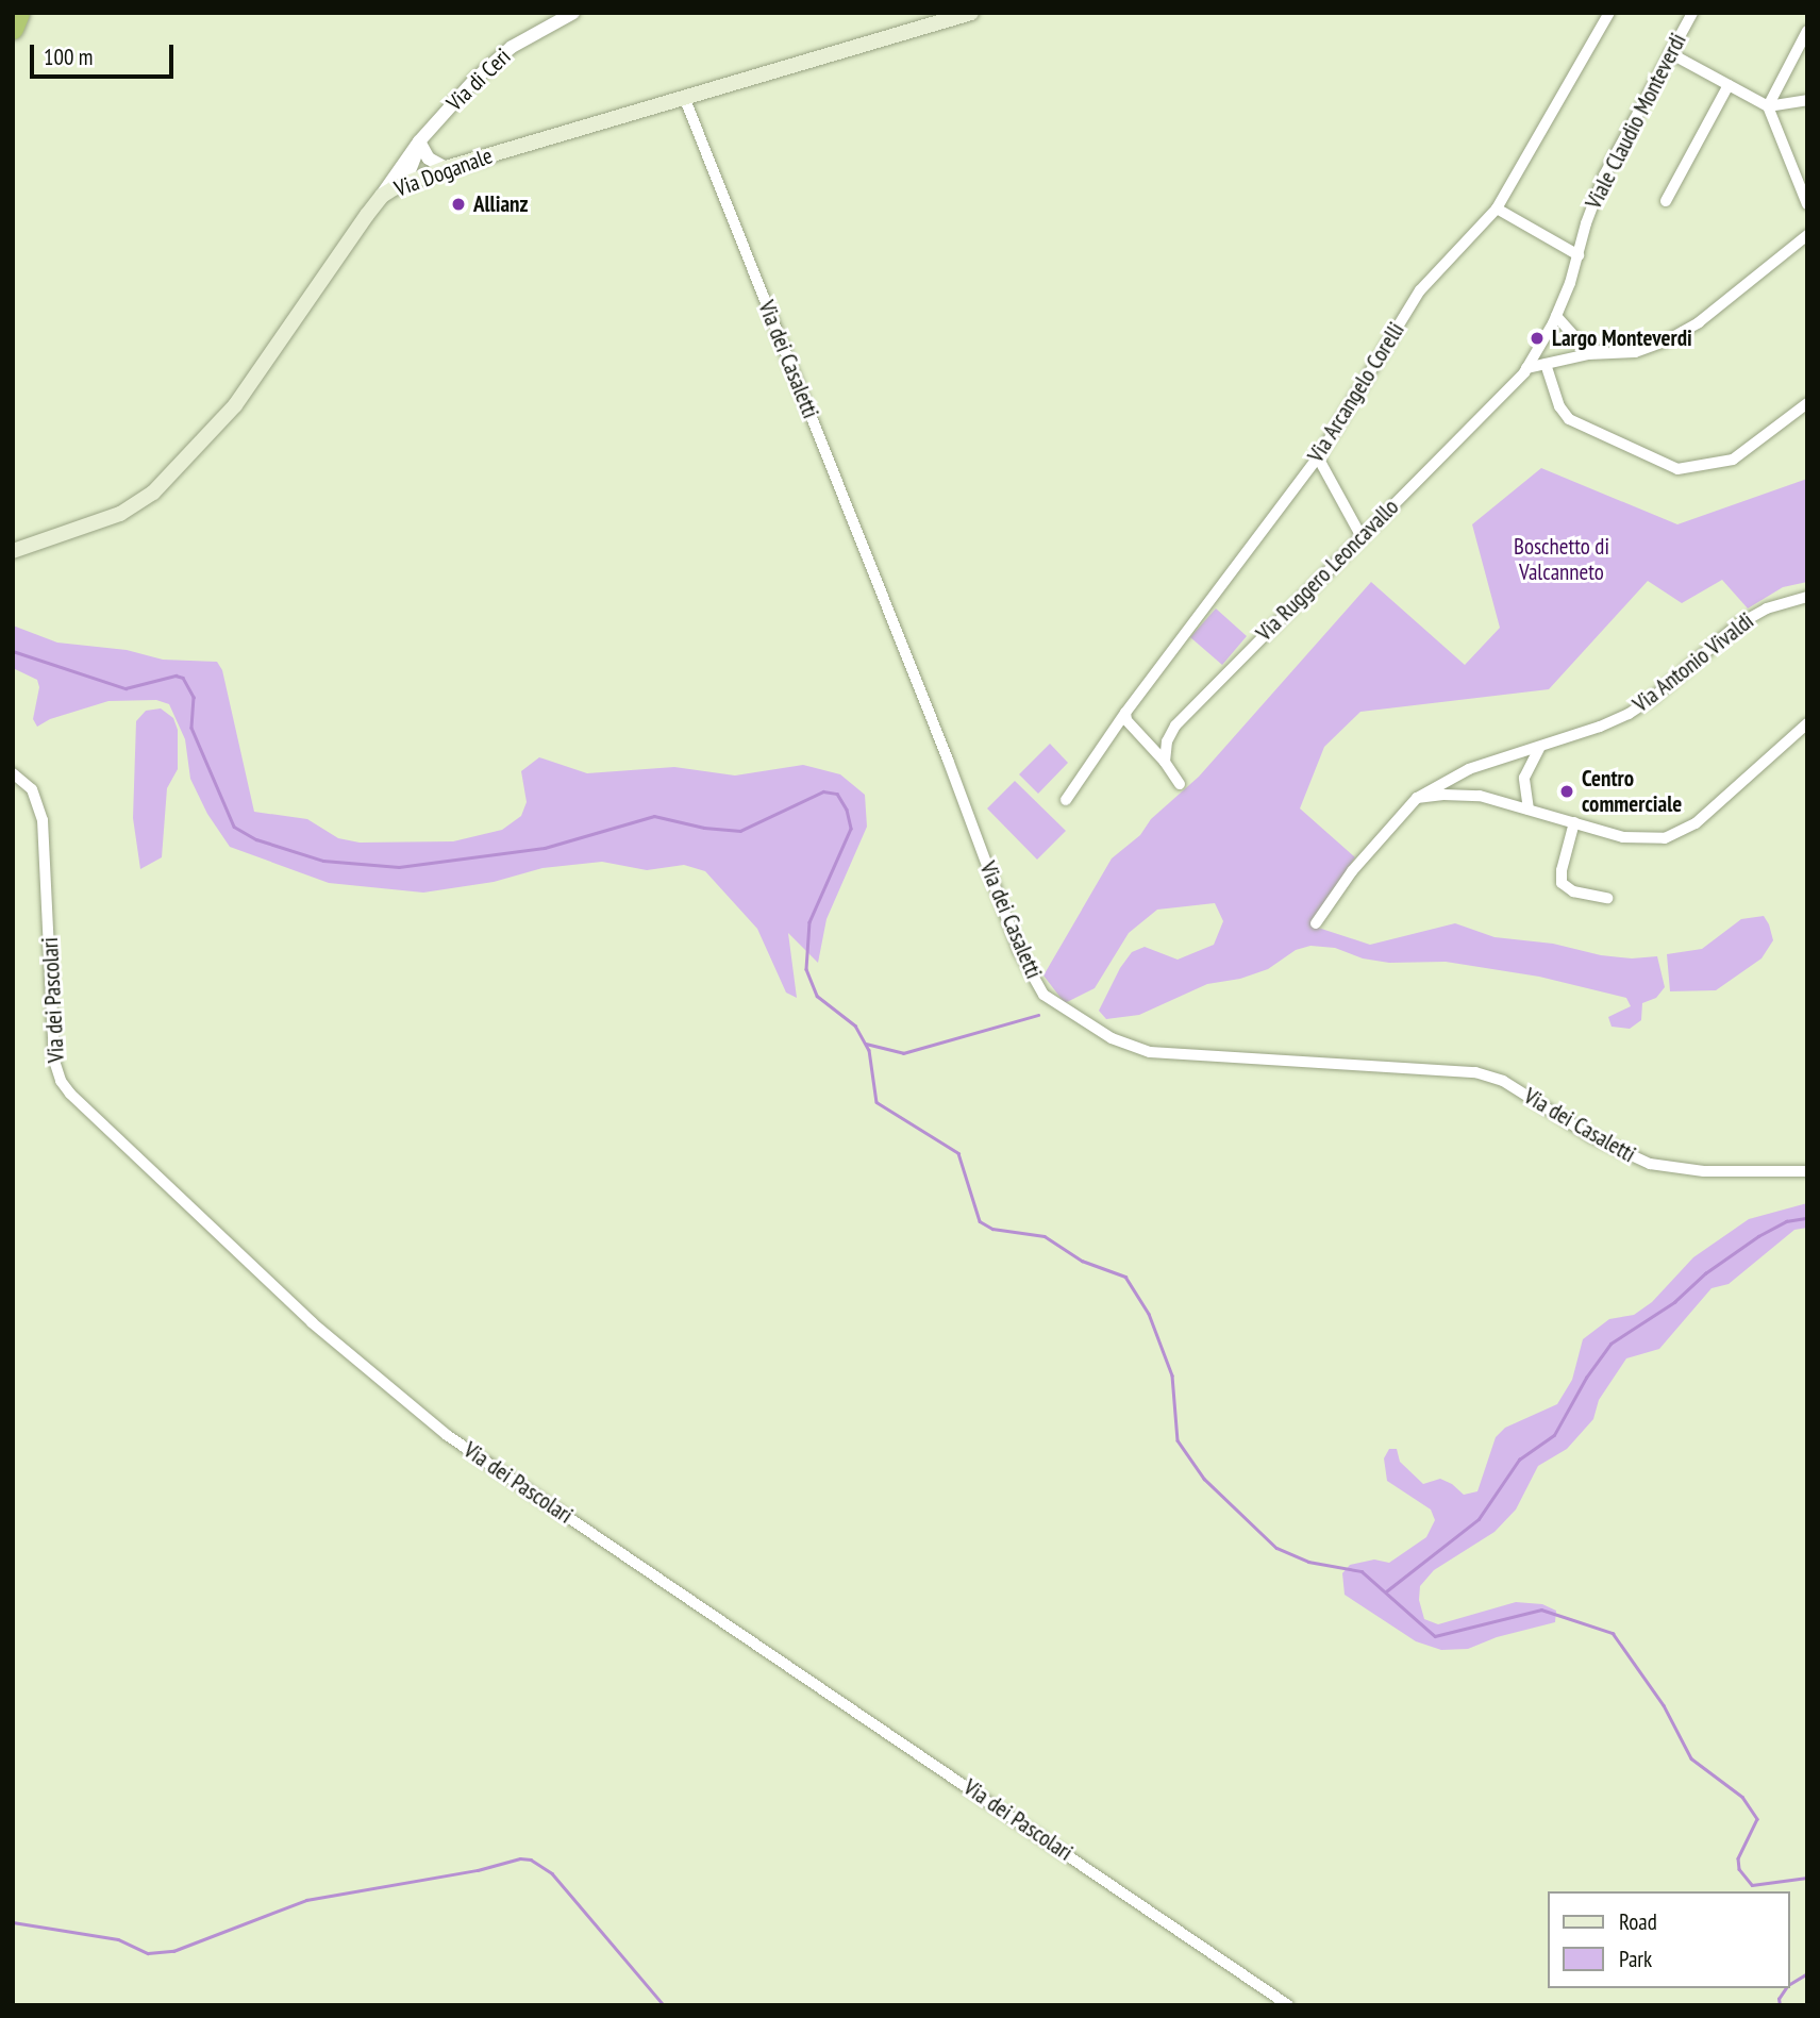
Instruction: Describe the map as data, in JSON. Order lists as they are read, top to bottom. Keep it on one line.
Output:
{"streets":{"main road":["Via Doganale"],"street":["Via di Ceri","Viale Claudio Monteverdi","Via dei Casaletti","Via Arcangelo Corelli","Via Ruggero Leoncavallo","Via Antonio Vivaldi","Via dei Pascolari"]},"crossings":[["Via di Ceri","Via Doganale"],["Viale Claudio Monteverdi","Via Ruggero Leoncavallo"],["Via Doganale","Via dei Casaletti"]],"parks":["Boschetto di Valcanneto"],"places":["Allianz","Largo Monteverdi","Centro commerciale"],"legend":["Road","Park"],"scale_bar":"100 m"}
